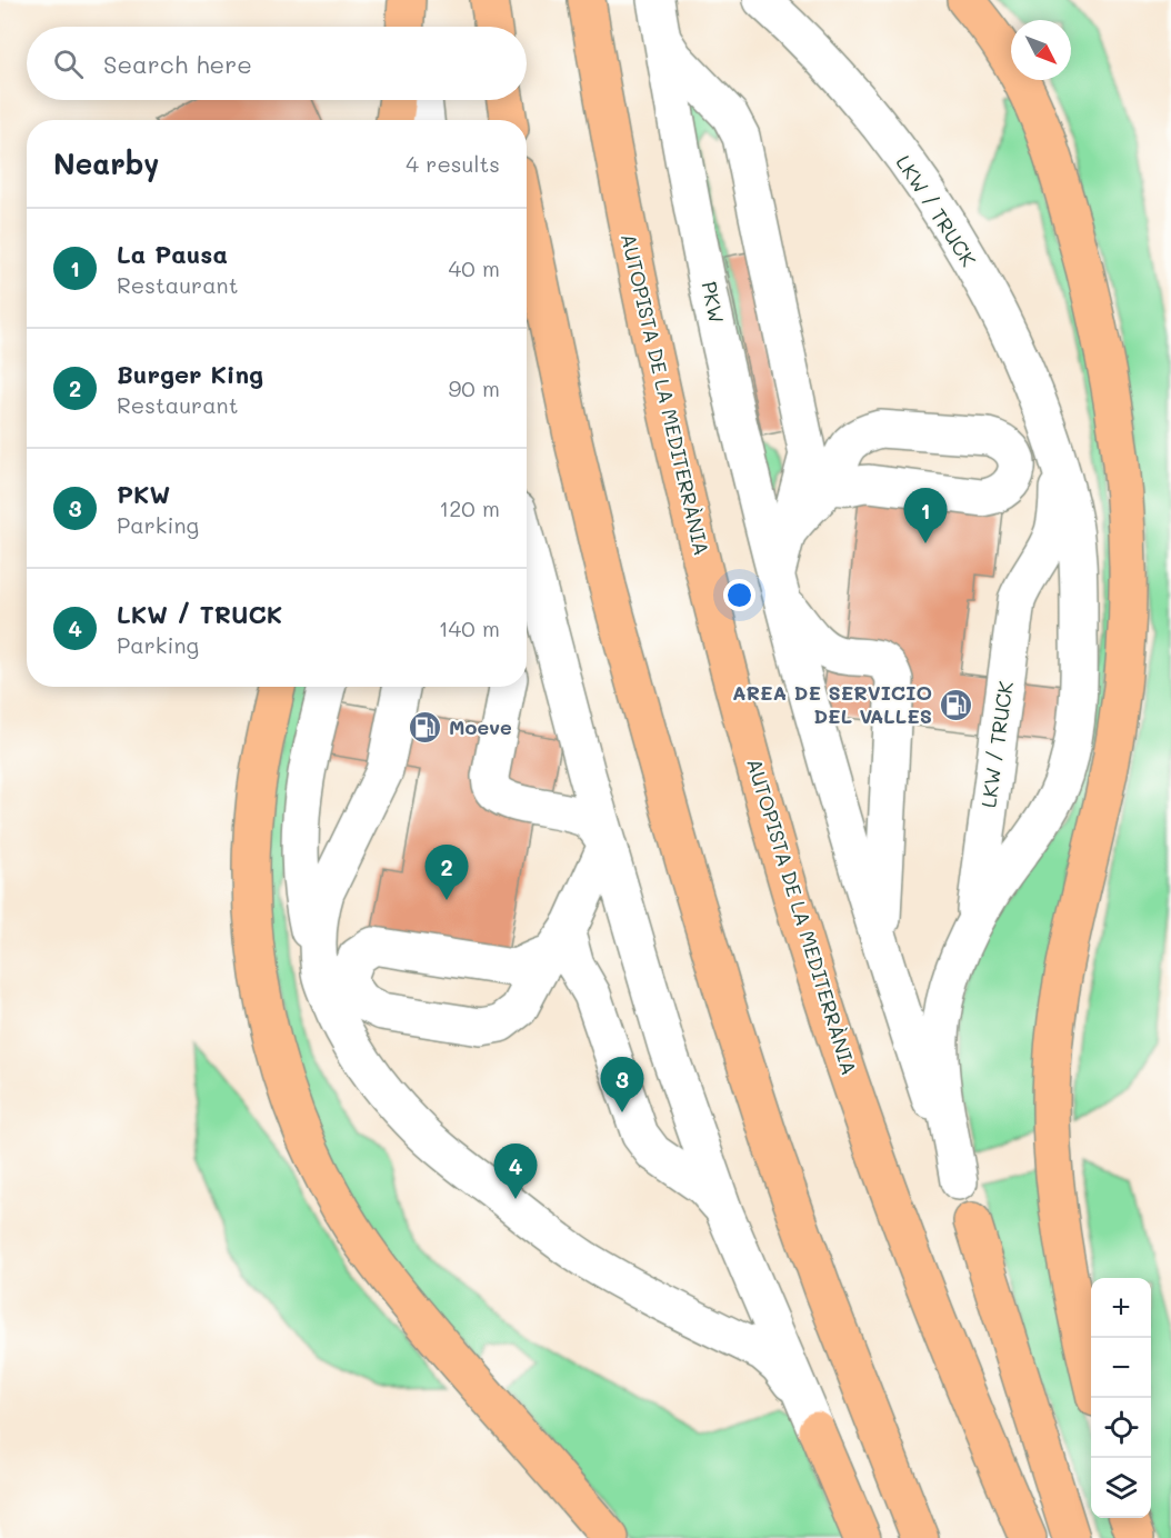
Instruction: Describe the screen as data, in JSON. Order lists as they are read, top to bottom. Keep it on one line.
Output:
{"streets":{"highway":["AUTOPISTA DE LA MEDITERRÀNIA"],"lane":["LKW / TRUCK","PKW"]},"crossings":[["LKW / TRUCK","PKW"]],"places":{"fuel station":["AREA DE SERVICIO DEL VALLES","Moeve"]},"north":"bottom right","page":{"search":"Search here","heading":["Nearby","4 results"],"list":[{"mark":"1","name":"La Pausa","note":"Restaurant","value":"40 m"},{"mark":"2","name":"Burger King","note":"Restaurant","value":"90 m"},{"mark":"3","name":"PKW","note":"Parking","value":"120 m"},{"mark":"4","name":"LKW / TRUCK","note":"Parking","value":"140 m"}],"pins":["1","2","3","4"],"map_buttons":["+","−"]}}
